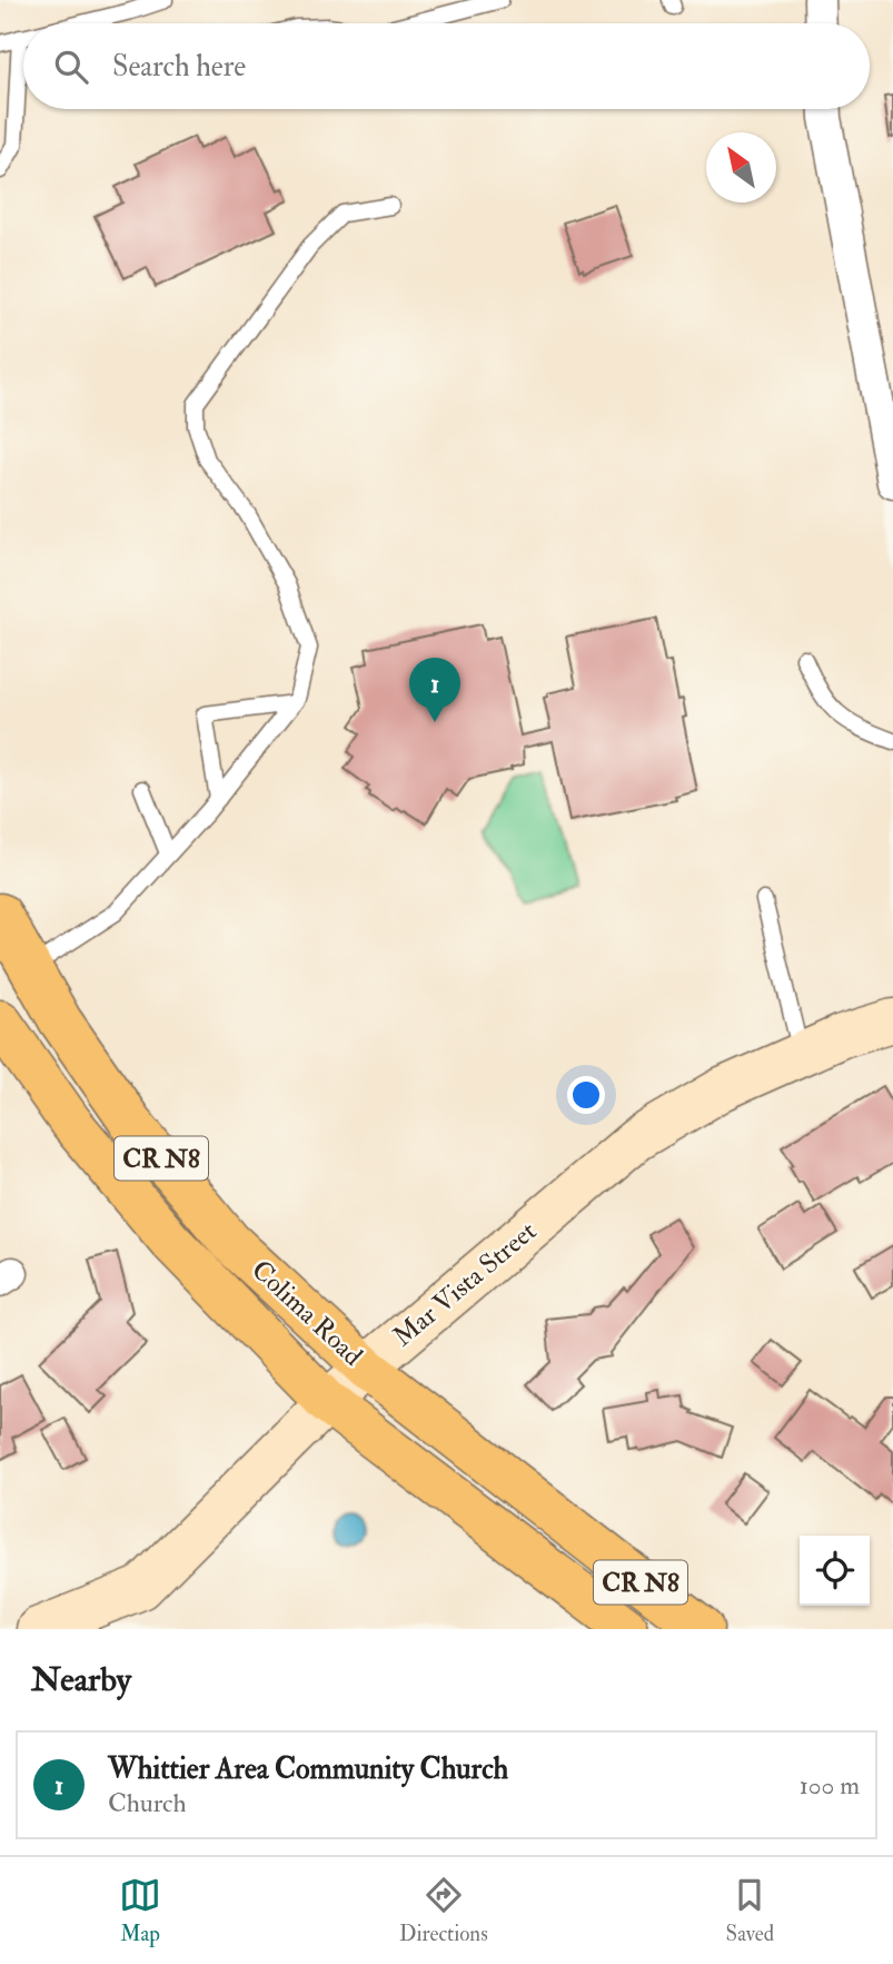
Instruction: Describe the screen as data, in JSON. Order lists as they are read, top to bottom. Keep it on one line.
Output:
{"streets":{"main road":["CR N8","Colima Road"],"street":["Mar Vista Street"]},"crossings":[["Mar Vista Street","Colima Road"]],"north":"top left","page":{"search":"Search here","pins":"1","heading":"Nearby","list":[{"mark":"1","name":"Whittier Area Community Church","note":"Church","value":"100 m"}],"nav":["Map","Directions","Saved"]}}
